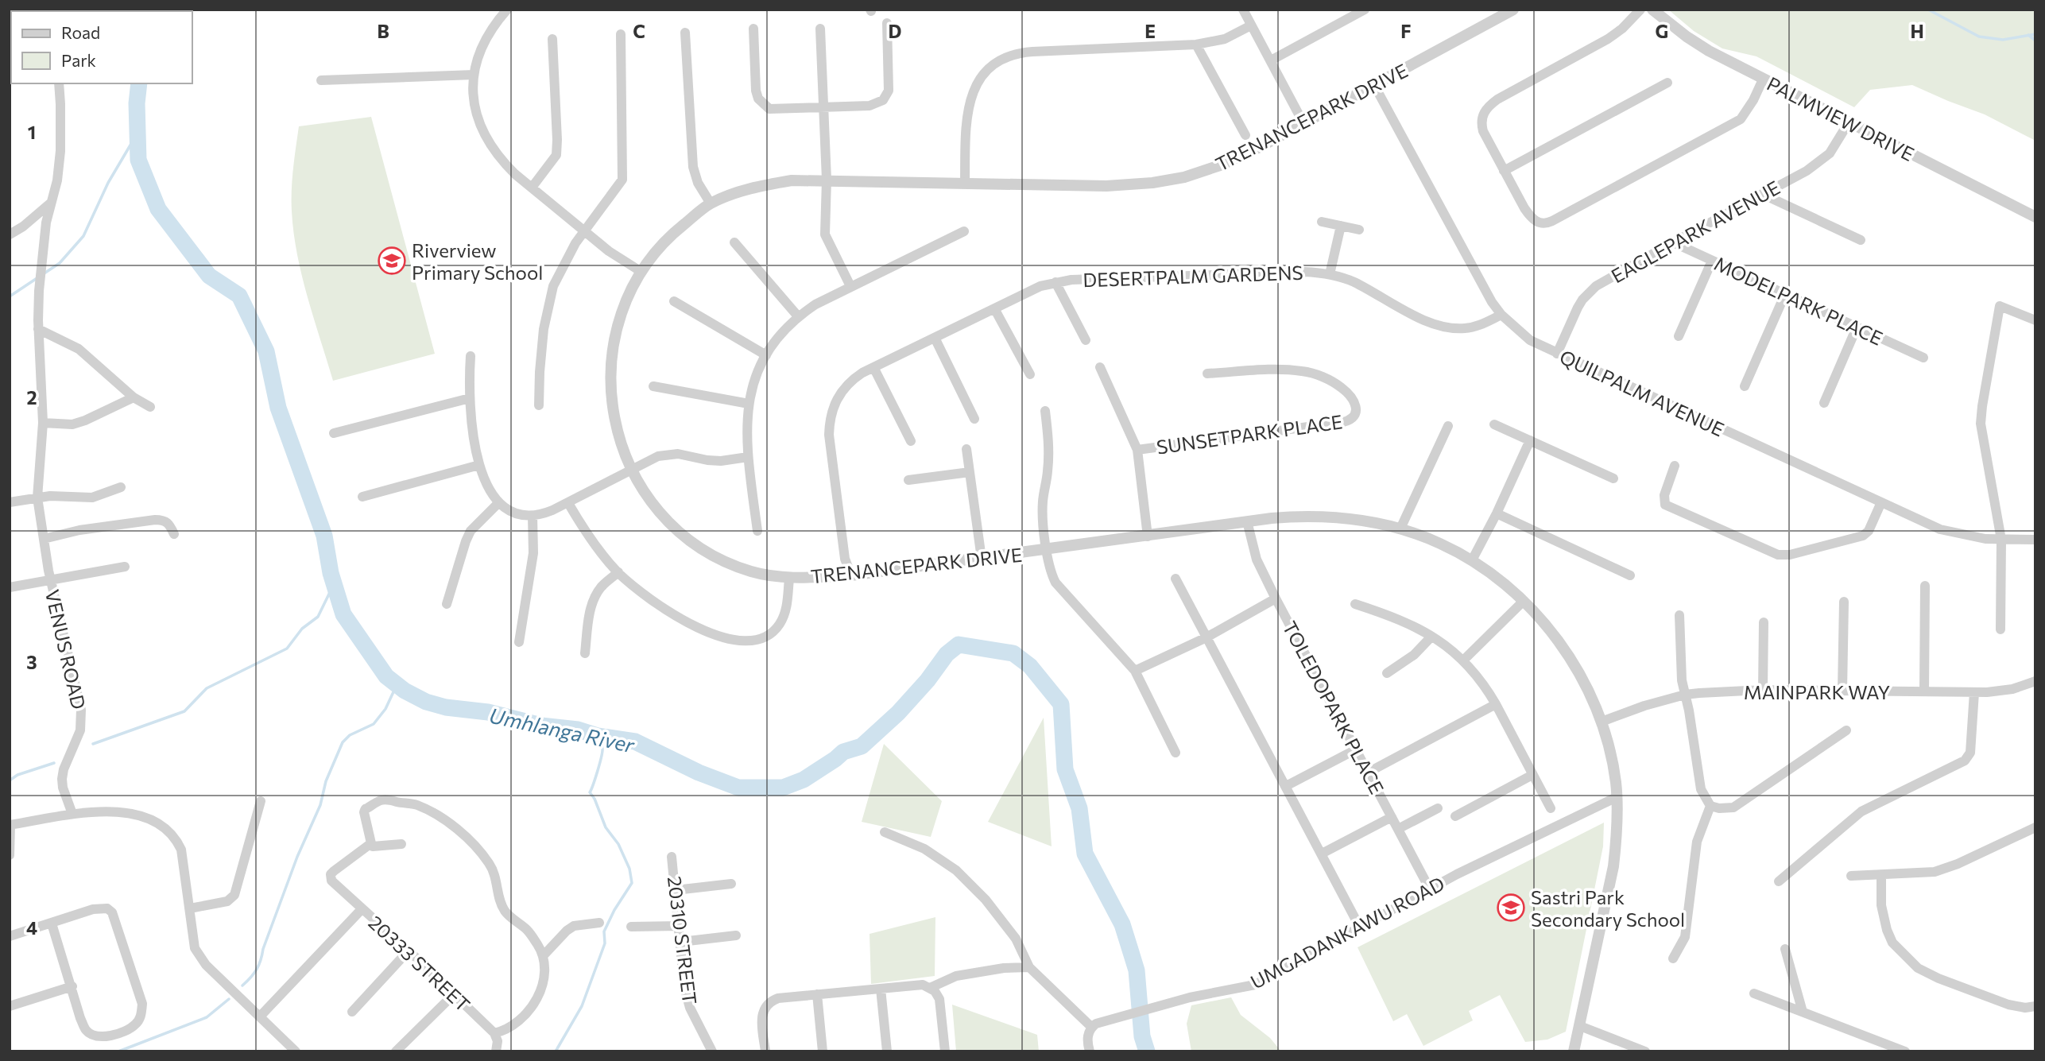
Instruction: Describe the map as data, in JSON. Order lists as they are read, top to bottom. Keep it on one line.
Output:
{"streets":{"street":["TRENANCEPARK DRIVE","PALMVIEW DRIVE","EAGLEPARK AVENUE","DESERTPALM GARDENS","MODELPARK PLACE","QUILPALM AVENUE","SUNSETPARK PLACE","VENUS ROAD","MAINPARK WAY","TOLEDOPARK PLACE","UMGADANKAWU ROAD","20310 STREET","20333 STREET"]},"crossings":[["TRENANCEPARK DRIVE","DESERTPALM GARDENS"],["TRENANCEPARK DRIVE","QUILPALM AVENUE"],["TRENANCEPARK DRIVE","MAINPARK WAY"],["TRENANCEPARK DRIVE","TOLEDOPARK PLACE"],["TRENANCEPARK DRIVE","UMGADANKAWU ROAD"],["PALMVIEW DRIVE","EAGLEPARK AVENUE"],["EAGLEPARK AVENUE","MODELPARK PLACE"],["EAGLEPARK AVENUE","QUILPALM AVENUE"],["DESERTPALM GARDENS","QUILPALM AVENUE"],["TOLEDOPARK PLACE","UMGADANKAWU ROAD"]],"water":["Umhlanga River"],"places":{"school or university":["Riverview Primary School","Sastri Park Secondary School"]},"legend":["Road","Park"],"grid":{"columns":["B","C","D","E","F","G","H"],"rows":["1","2","3","4"]}}
